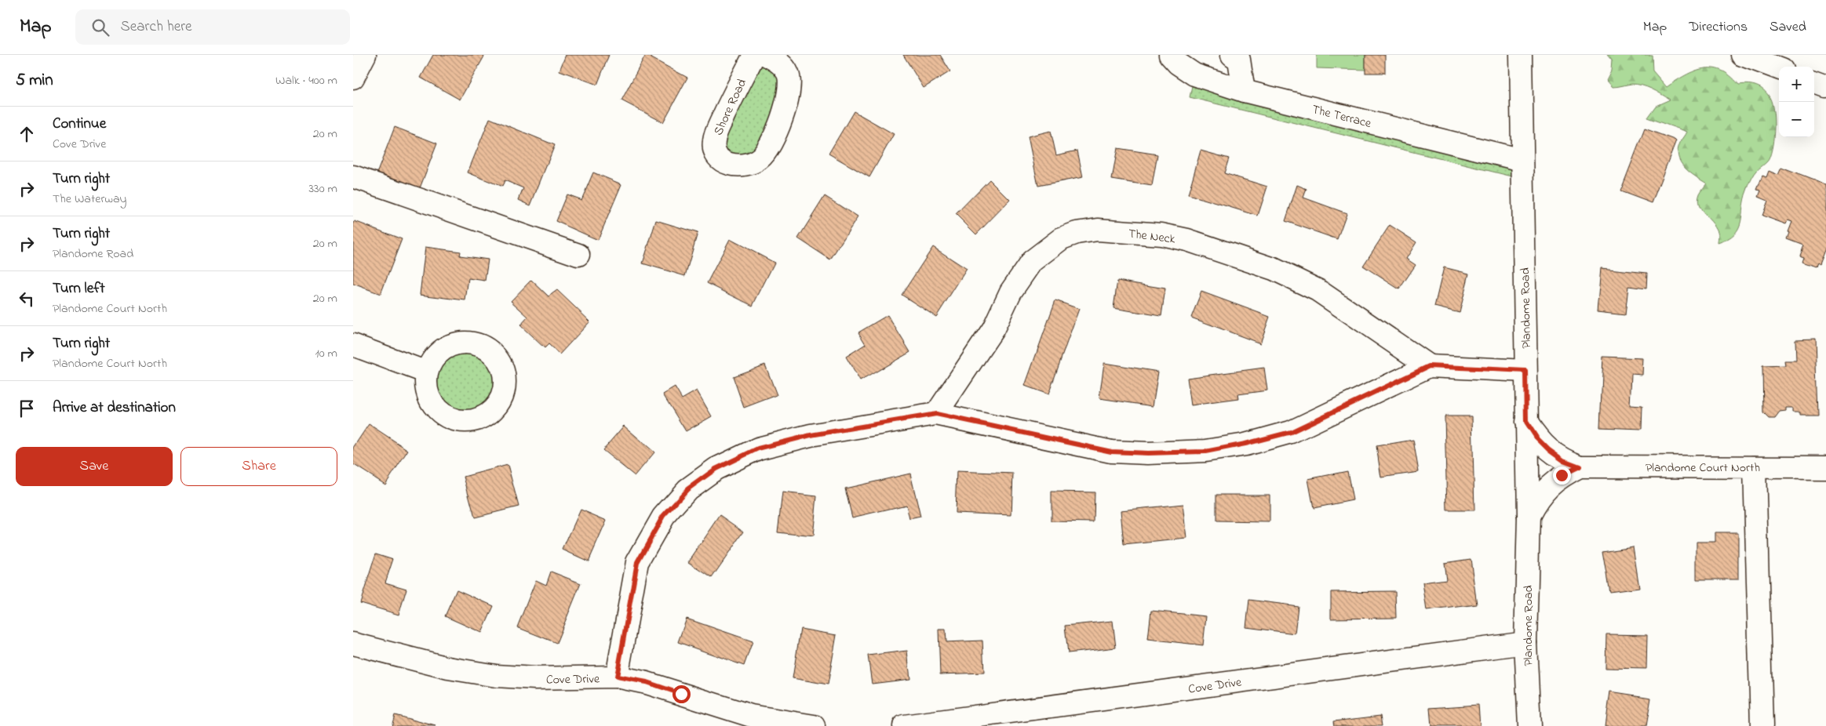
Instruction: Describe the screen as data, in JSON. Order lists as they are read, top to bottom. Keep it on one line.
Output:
{"streets":{"street":["Shore Road","The Terrace","The Neck","Plandome Road","Plandome Court North","Cove Drive"]},"crossings":[["The Terrace","Plandome Road"],["Plandome Road","Plandome Court North"],["Plandome Road","Cove Drive"]],"page":{"header":"Map","search":"Search here","nav":["Map","Directions","Saved"],"heading":["5 min","Walk · 400 m"],"map_buttons":["+","−"],"list":[["Continue","Cove Drive","20 m"],["Turn right","The Waterway","330 m"],["Turn right","Plandome Road","20 m"],["Turn left","Plandome Court North","20 m"],["Turn right","Plandome Court North","10 m"],"Arrive at destination"],"buttons":["Save","Share"]}}
